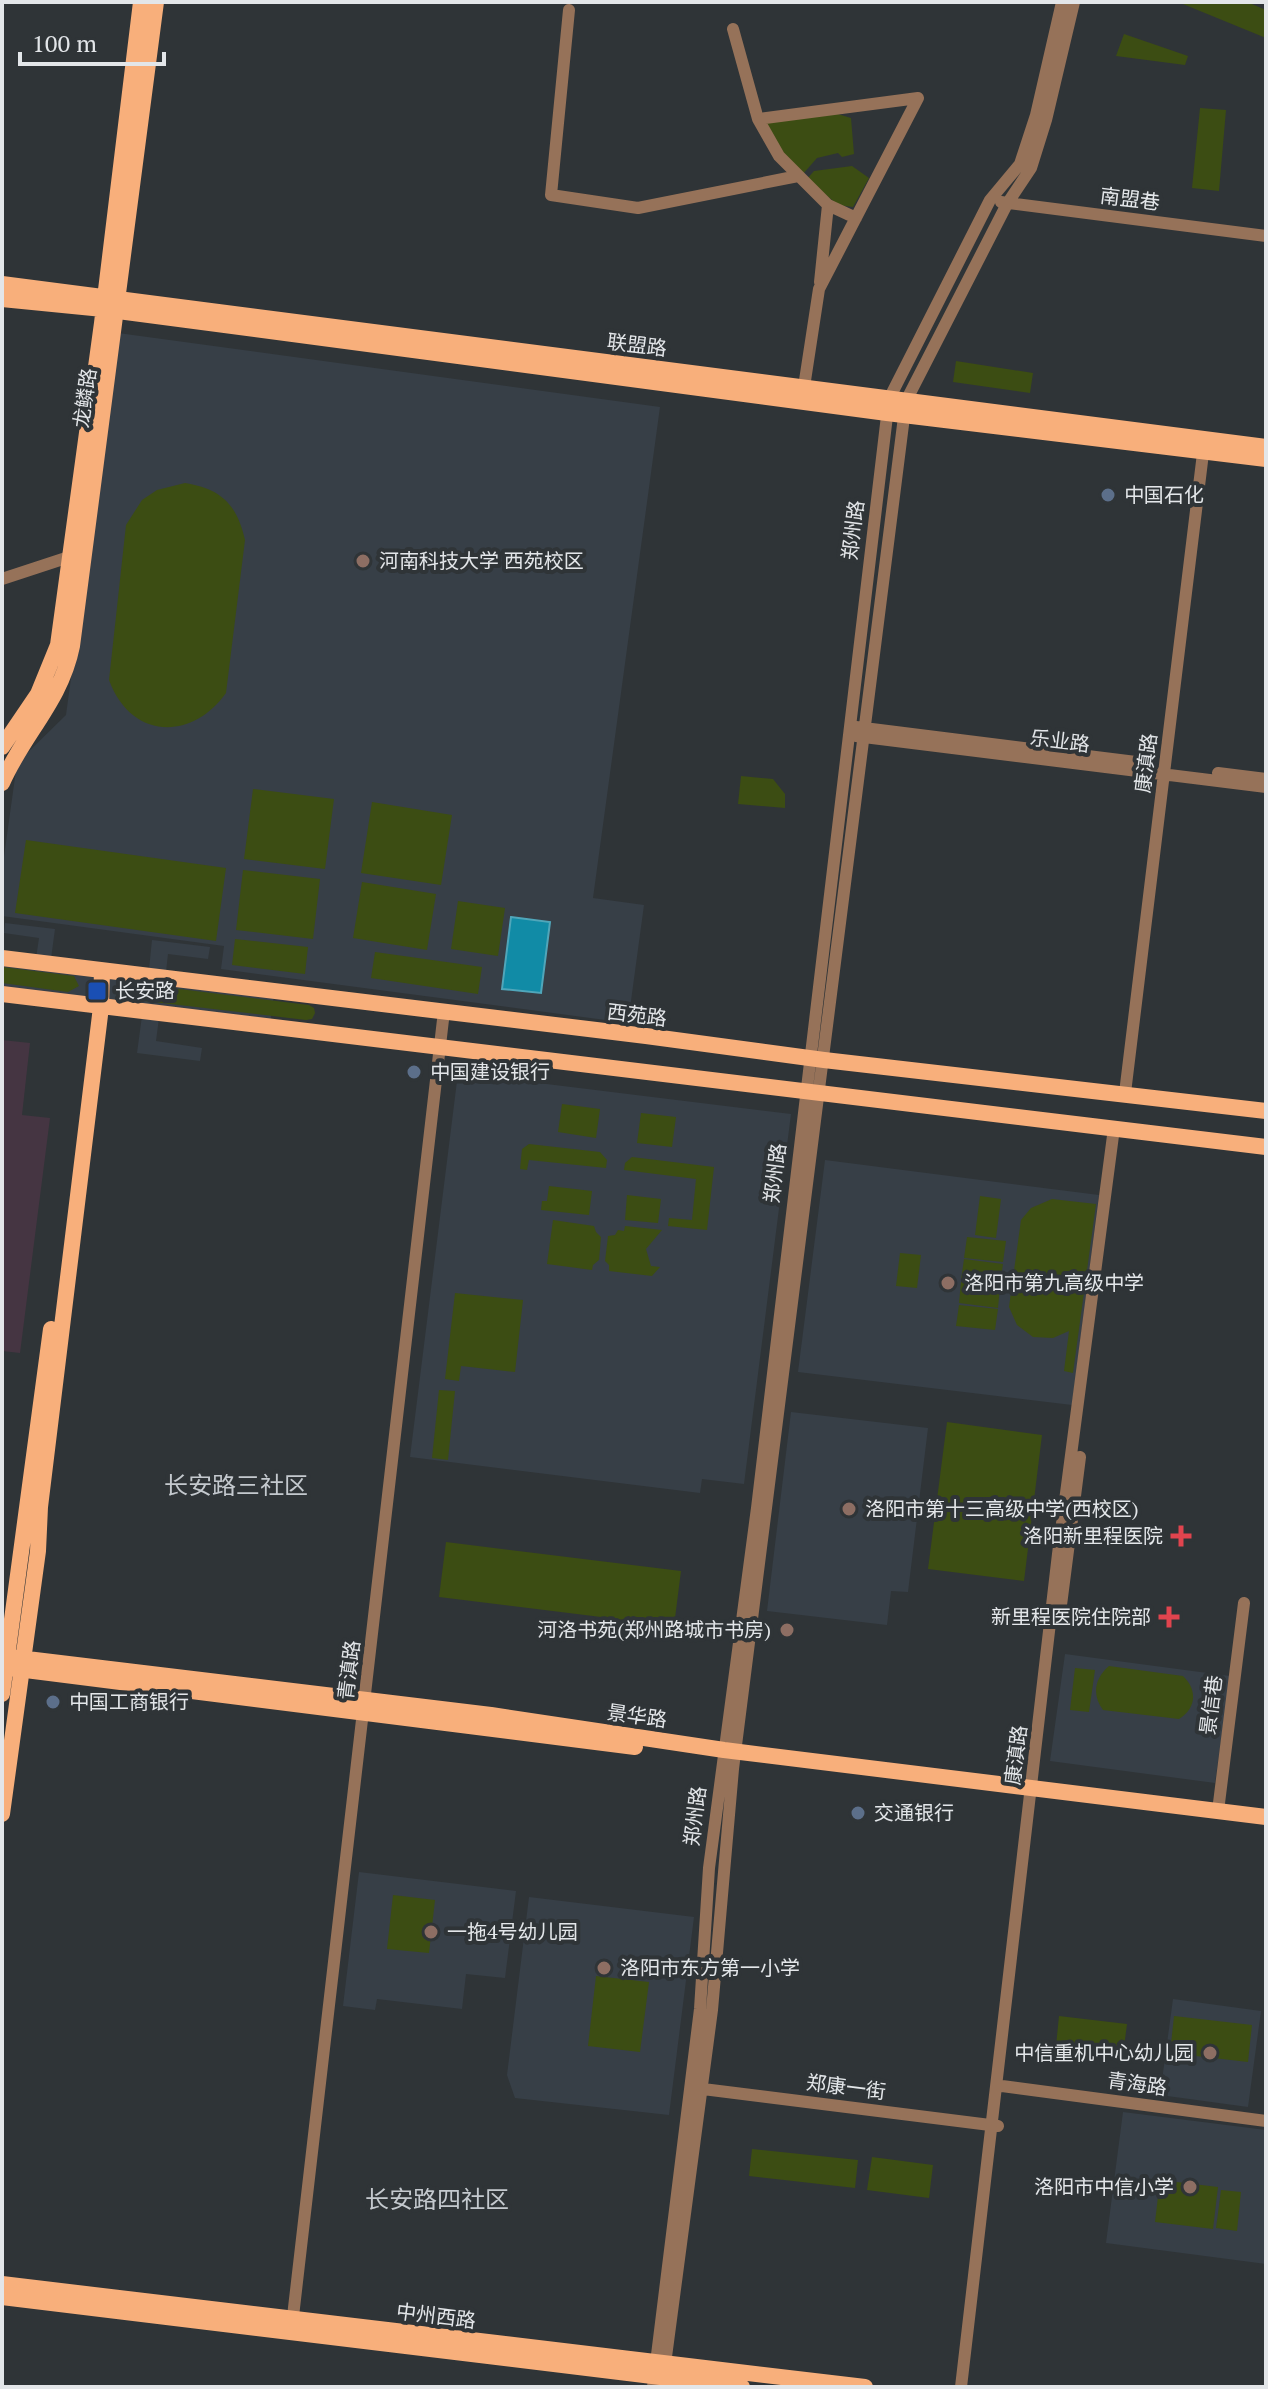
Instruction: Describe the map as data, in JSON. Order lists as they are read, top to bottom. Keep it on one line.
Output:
{"streets":{"main road":["联盟路","龙鳞路","西苑路","景华路","中州西路"],"street":["南盟巷","郑州路","乐业路","康滇路","青滇路","景信巷","青海路","郑康一街"]},"crossings":[["南盟巷","郑州路"],["联盟路","龙鳞路"],["联盟路","郑州路"],["联盟路","康滇路"],["郑州路","乐业路"],["郑州路","西苑路"],["郑州路","景华路"],["郑州路","郑康一街"],["郑州路","中州西路"],["乐业路","康滇路"],["康滇路","西苑路"],["康滇路","景华路"],["康滇路","青海路"],["康滇路","郑康一街"],["西苑路","青滇路"],["青滇路","景华路"],["青滇路","中州西路"],["景信巷","景华路"]],"districts":["长安路三社区","长安路四社区"],"places":{"other":["中国石化","河南科技大学 西苑校区","中国建设银行","洛阳市第九高级中学","洛阳市第十三高级中学(西校区)","河洛书苑(郑州路城市书房)","中国工商银行","交通银行","一拖4号幼儿园","洛阳市东方第一小学","中信重机中心幼儿园","洛阳市中信小学"],"transit":["长安路"],"health":["洛阳新里程医院","新里程医院住院部"]},"scale_bar":"100 m"}
